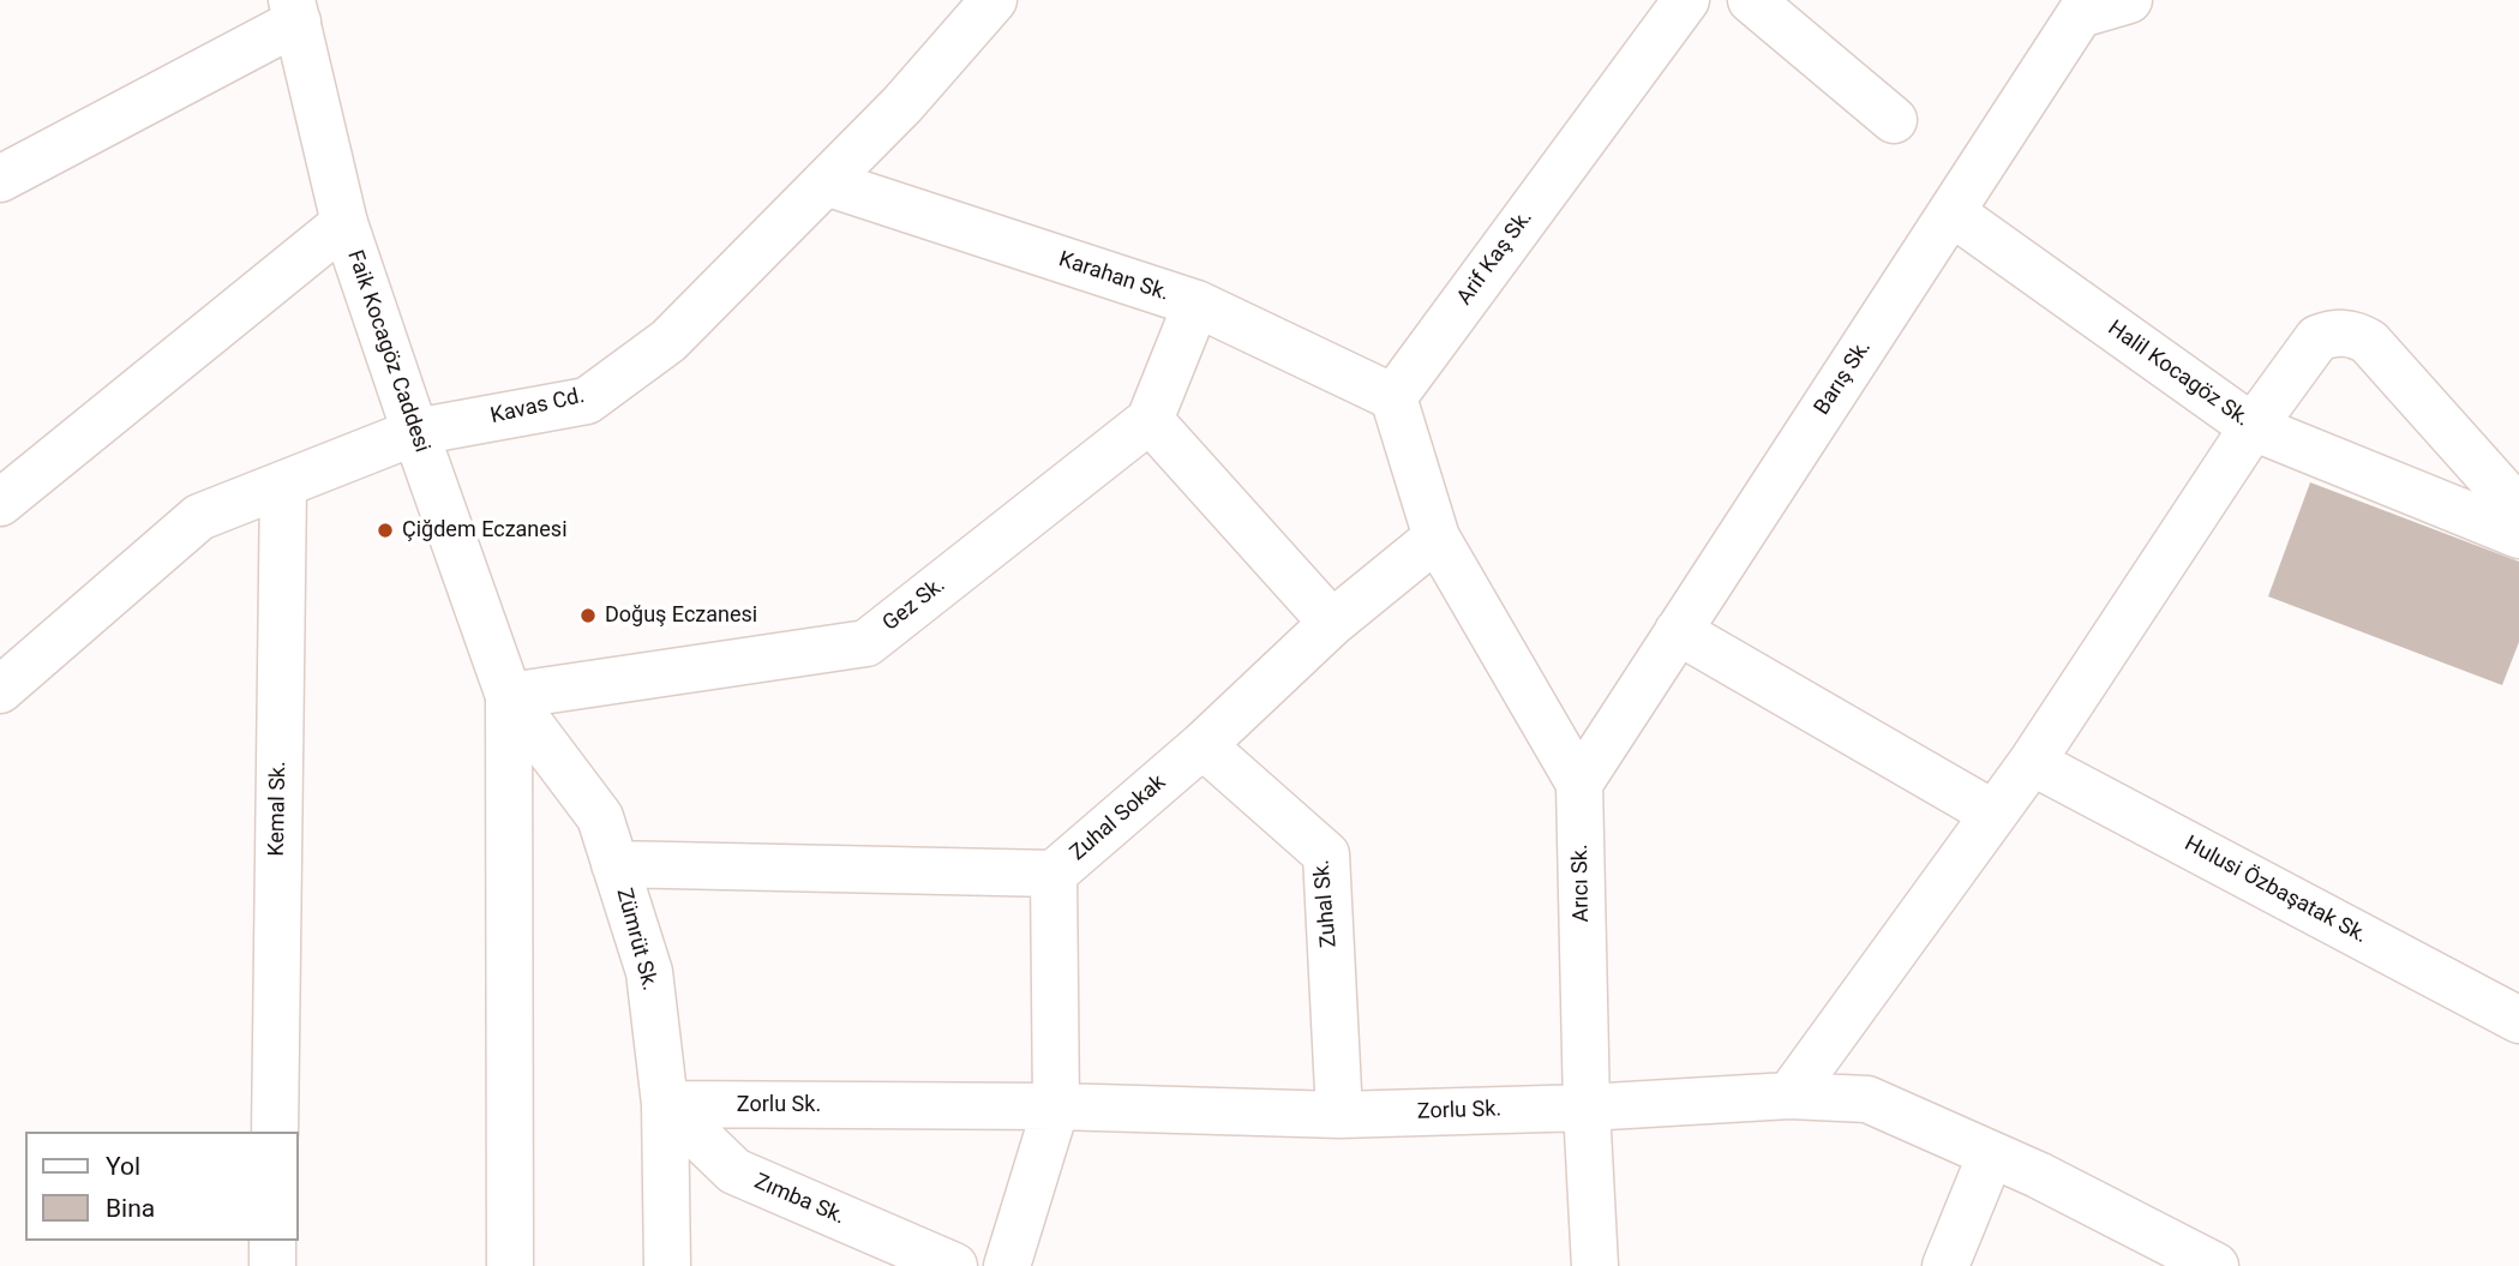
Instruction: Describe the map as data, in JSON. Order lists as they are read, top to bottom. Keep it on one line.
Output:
{"streets":{"street":["Arif Kaş Sk.","Karahan Sk.","Faik Kocagöz Caddesi","Halil Kocagöz Sk.","Barış Sk.","Kavas Cd.","Gez Sk.","Kemal Sk.","Zuhal Sokak","Arıcı Sk.","Hulusi Özbaşatak Sk.","Zuhal Sk.","Zümrüt Sk.","Zorlu Sk.","Zımba Sk."]},"crossings":[["Arif Kaş Sk.","Karahan Sk."],["Karahan Sk.","Kavas Cd."],["Karahan Sk.","Gez Sk."],["Faik Kocagöz Caddesi","Kavas Cd."],["Faik Kocagöz Caddesi","Gez Sk."],["Faik Kocagöz Caddesi","Zümrüt Sk."],["Halil Kocagöz Sk.","Barış Sk."],["Barış Sk.","Arıcı Sk."],["Kavas Cd.","Kemal Sk."],["Gez Sk.","Zümrüt Sk."],["Zuhal Sokak","Arıcı Sk."],["Zuhal Sokak","Zuhal Sk."],["Zuhal Sokak","Zümrüt Sk."],["Arıcı Sk.","Zorlu Sk."],["Zuhal Sk.","Zorlu Sk."],["Zümrüt Sk.","Zorlu Sk."],["Zümrüt Sk.","Zımba Sk."],["Zorlu Sk.","Zımba Sk."]],"places":["Çiğdem Eczanesi","Doğuş Eczanesi"],"legend":["Yol","Bina"]}
